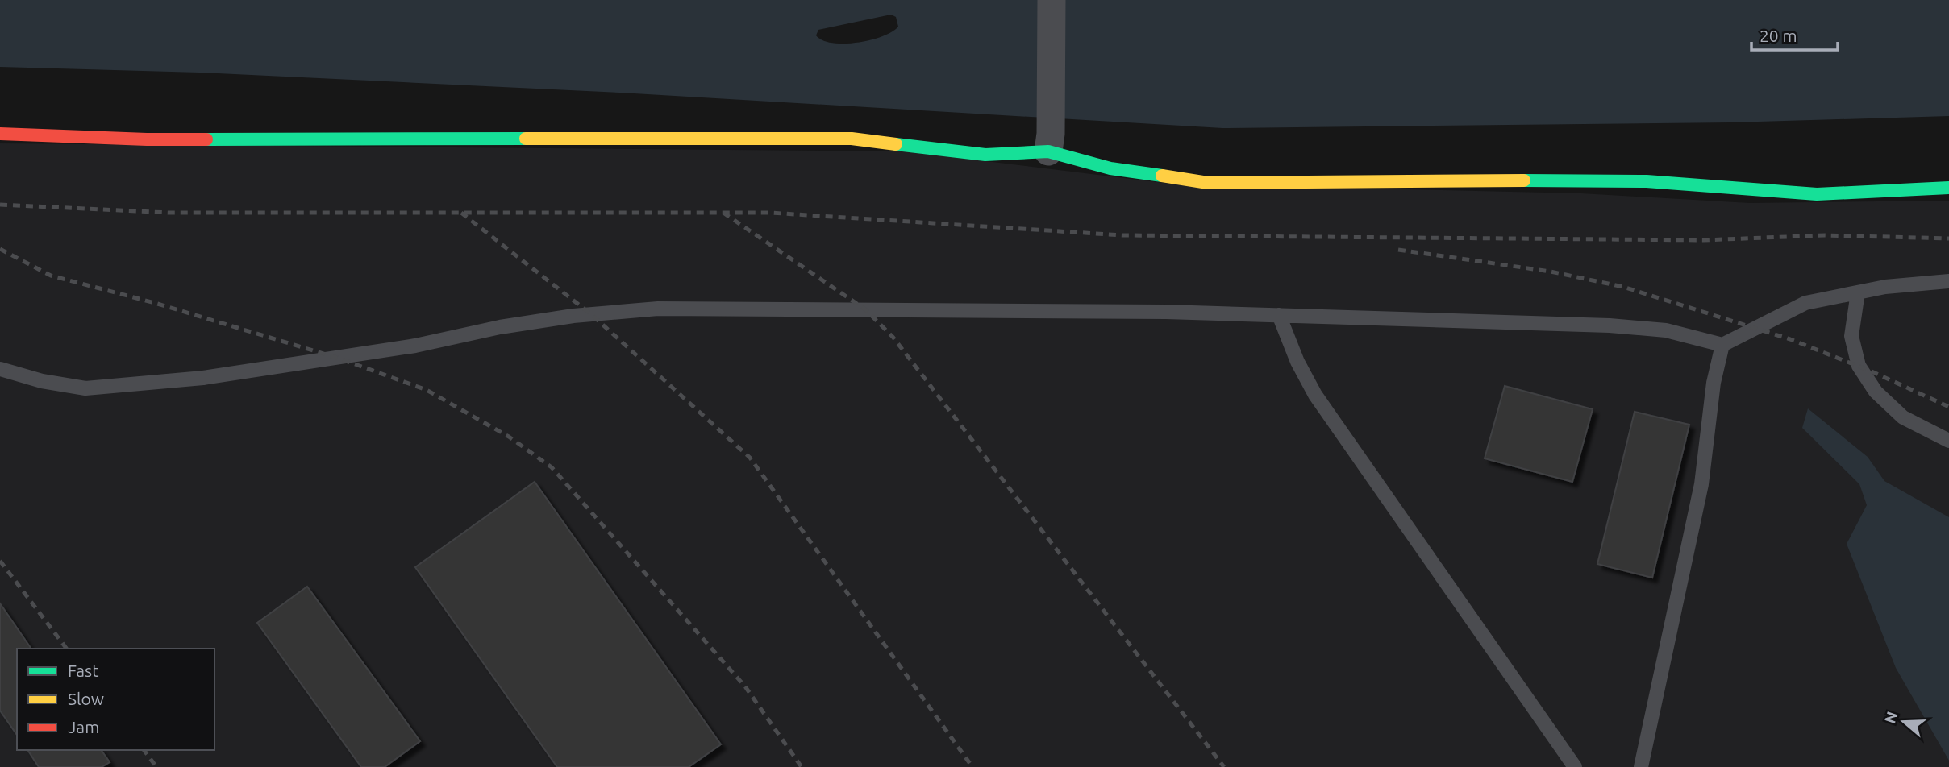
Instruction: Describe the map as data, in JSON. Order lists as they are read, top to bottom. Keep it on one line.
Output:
{"legend":["Fast","Slow","Jam"],"scale_bar":"20 m","north":"left"}
